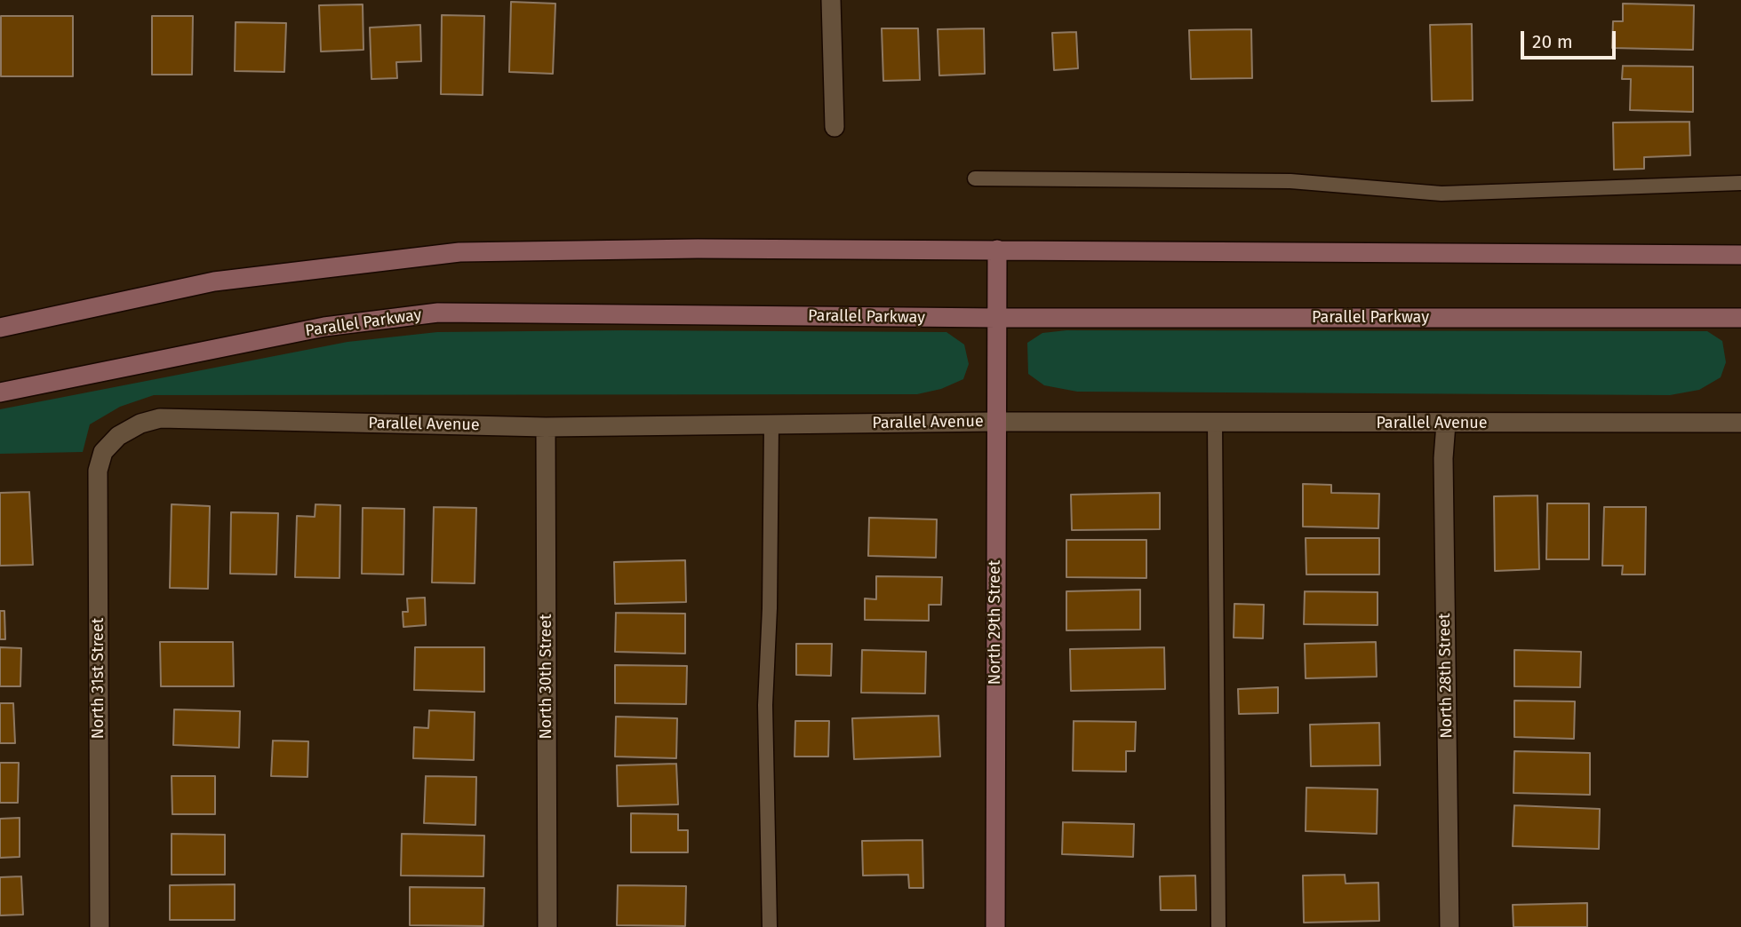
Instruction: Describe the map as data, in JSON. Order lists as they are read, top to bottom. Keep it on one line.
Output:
{"streets":{"main road":["Parallel Parkway","North 29th Street"],"street":["Parallel Avenue","North 28th Street","North 30th Street","North 31st Street"]},"crossings":[["Parallel Parkway","North 29th Street"],["Parallel Avenue","North 29th Street"],["Parallel Avenue","North 28th Street"],["Parallel Avenue","North 30th Street"],["Parallel Avenue","North 31st Street"]],"scale_bar":"20 m"}
